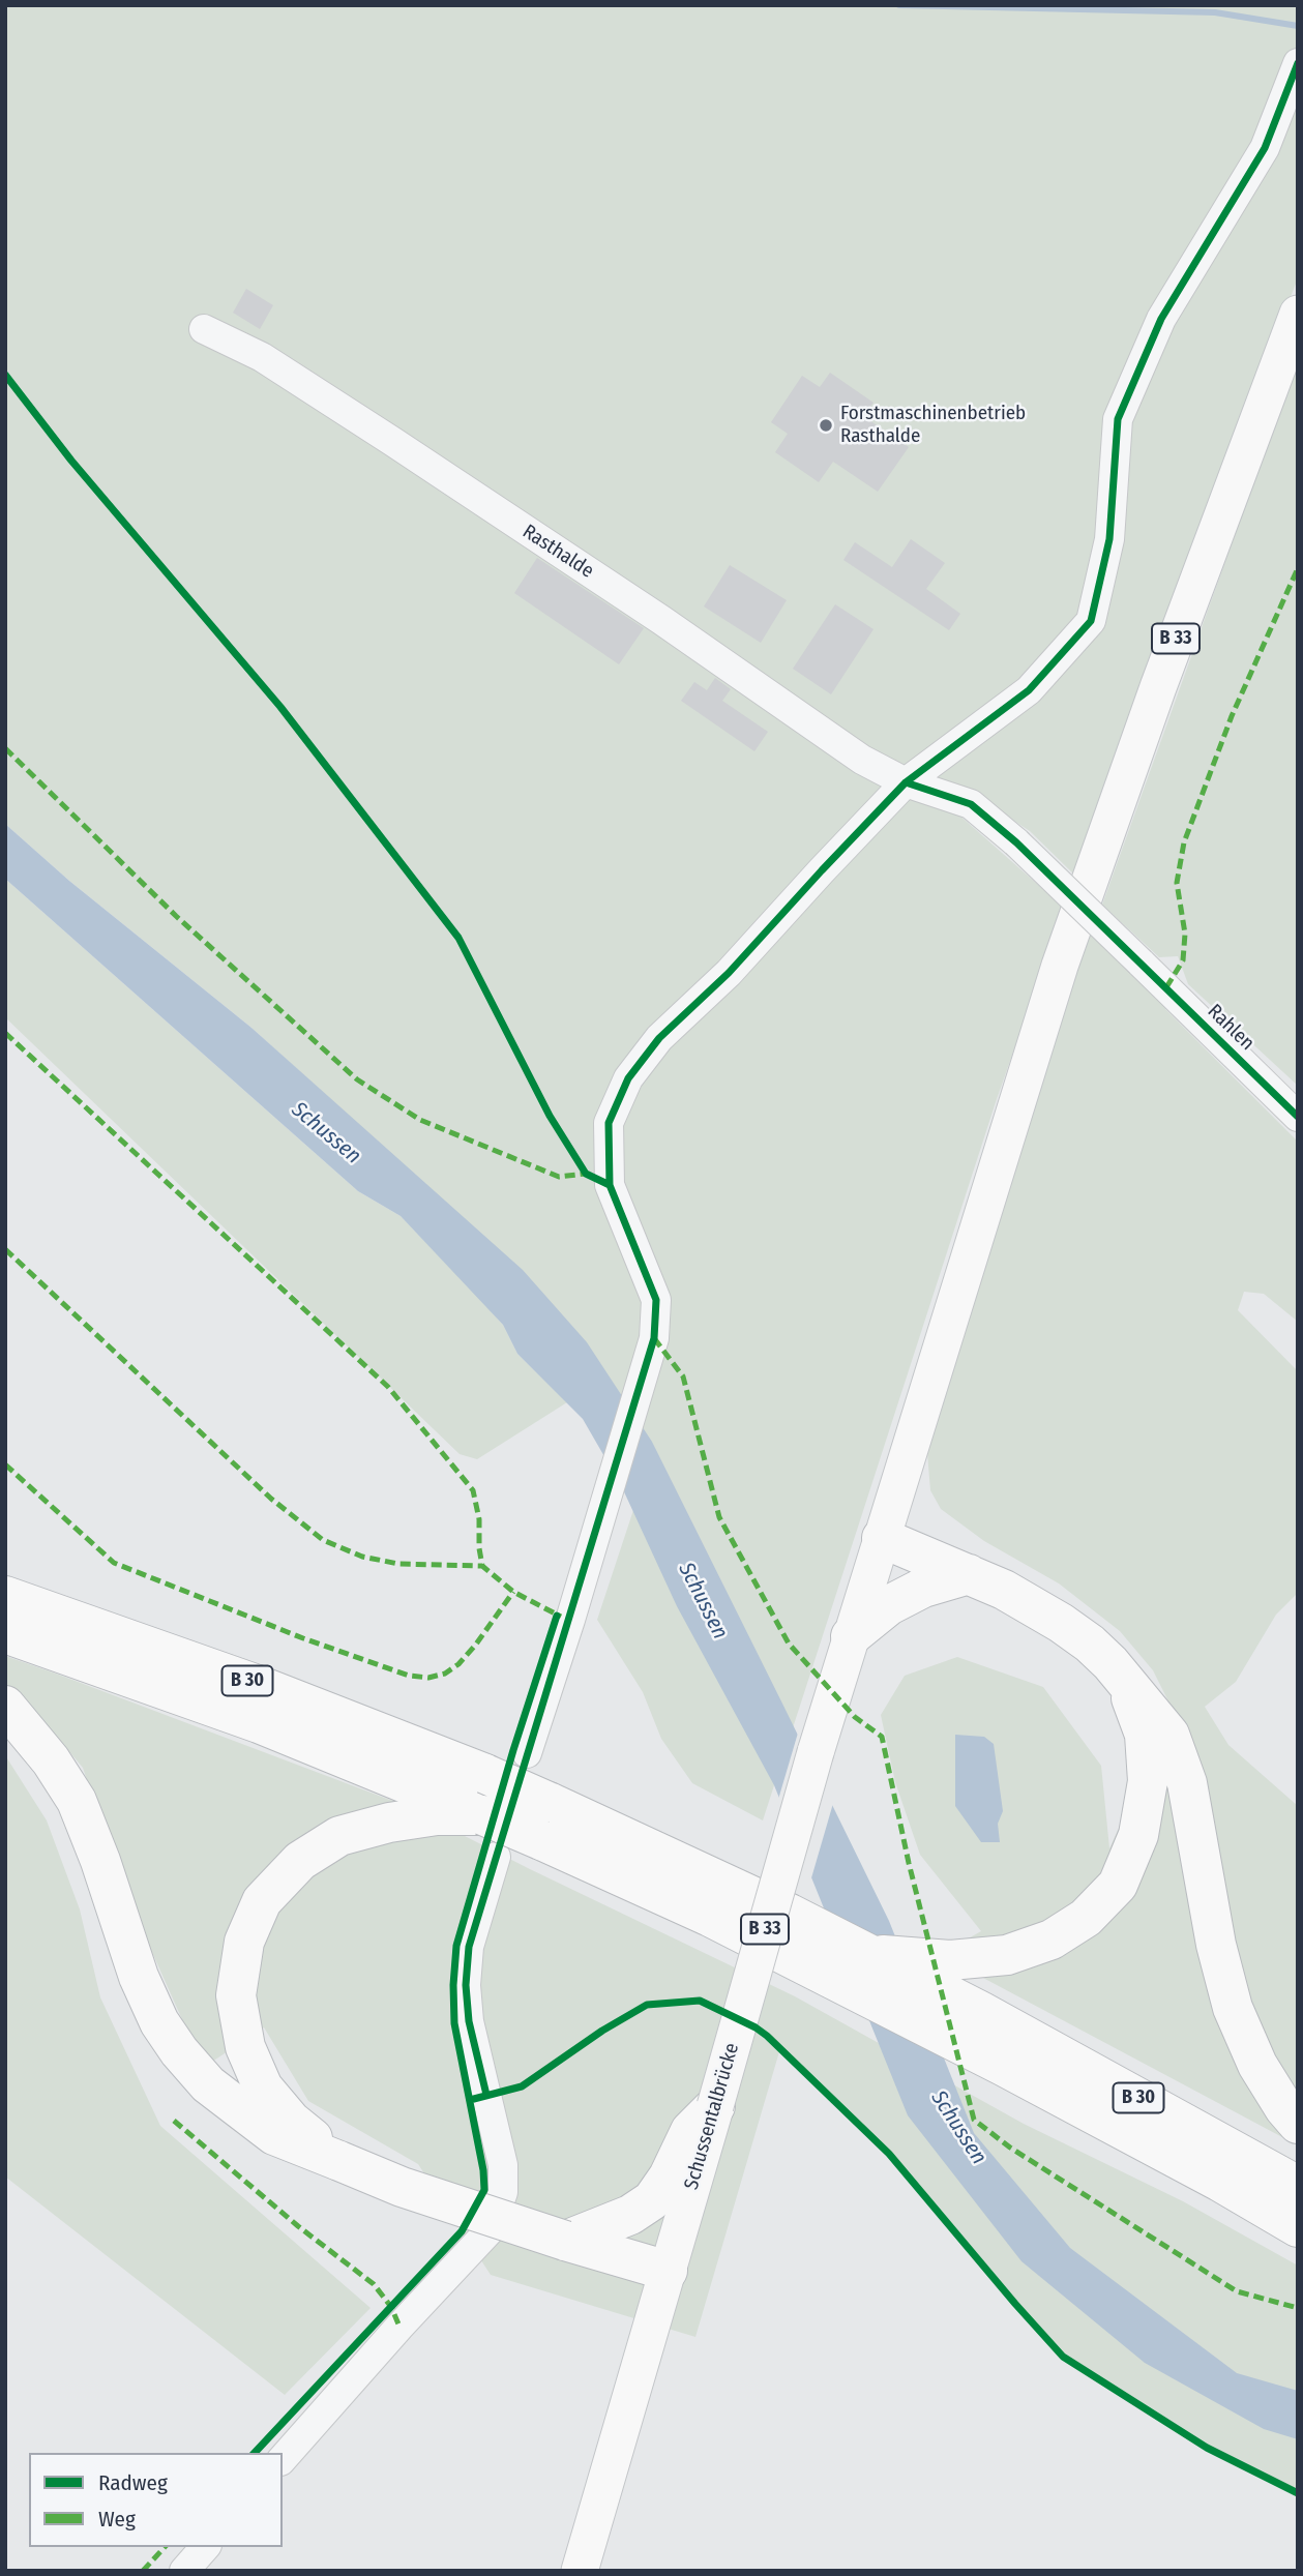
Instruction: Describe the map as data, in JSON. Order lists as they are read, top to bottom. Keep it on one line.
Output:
{"streets":{"highway":["B 30"],"main road":["B 33","Schussentalbrücke"],"street":["Rasthalde","Rahlen"]},"crossings":[["Rasthalde","Rahlen"],["B 33","Schussentalbrücke"]],"water":["Schussen"],"places":["Forstmaschinenbetrieb Rasthalde"],"legend":["Radweg","Weg"]}
